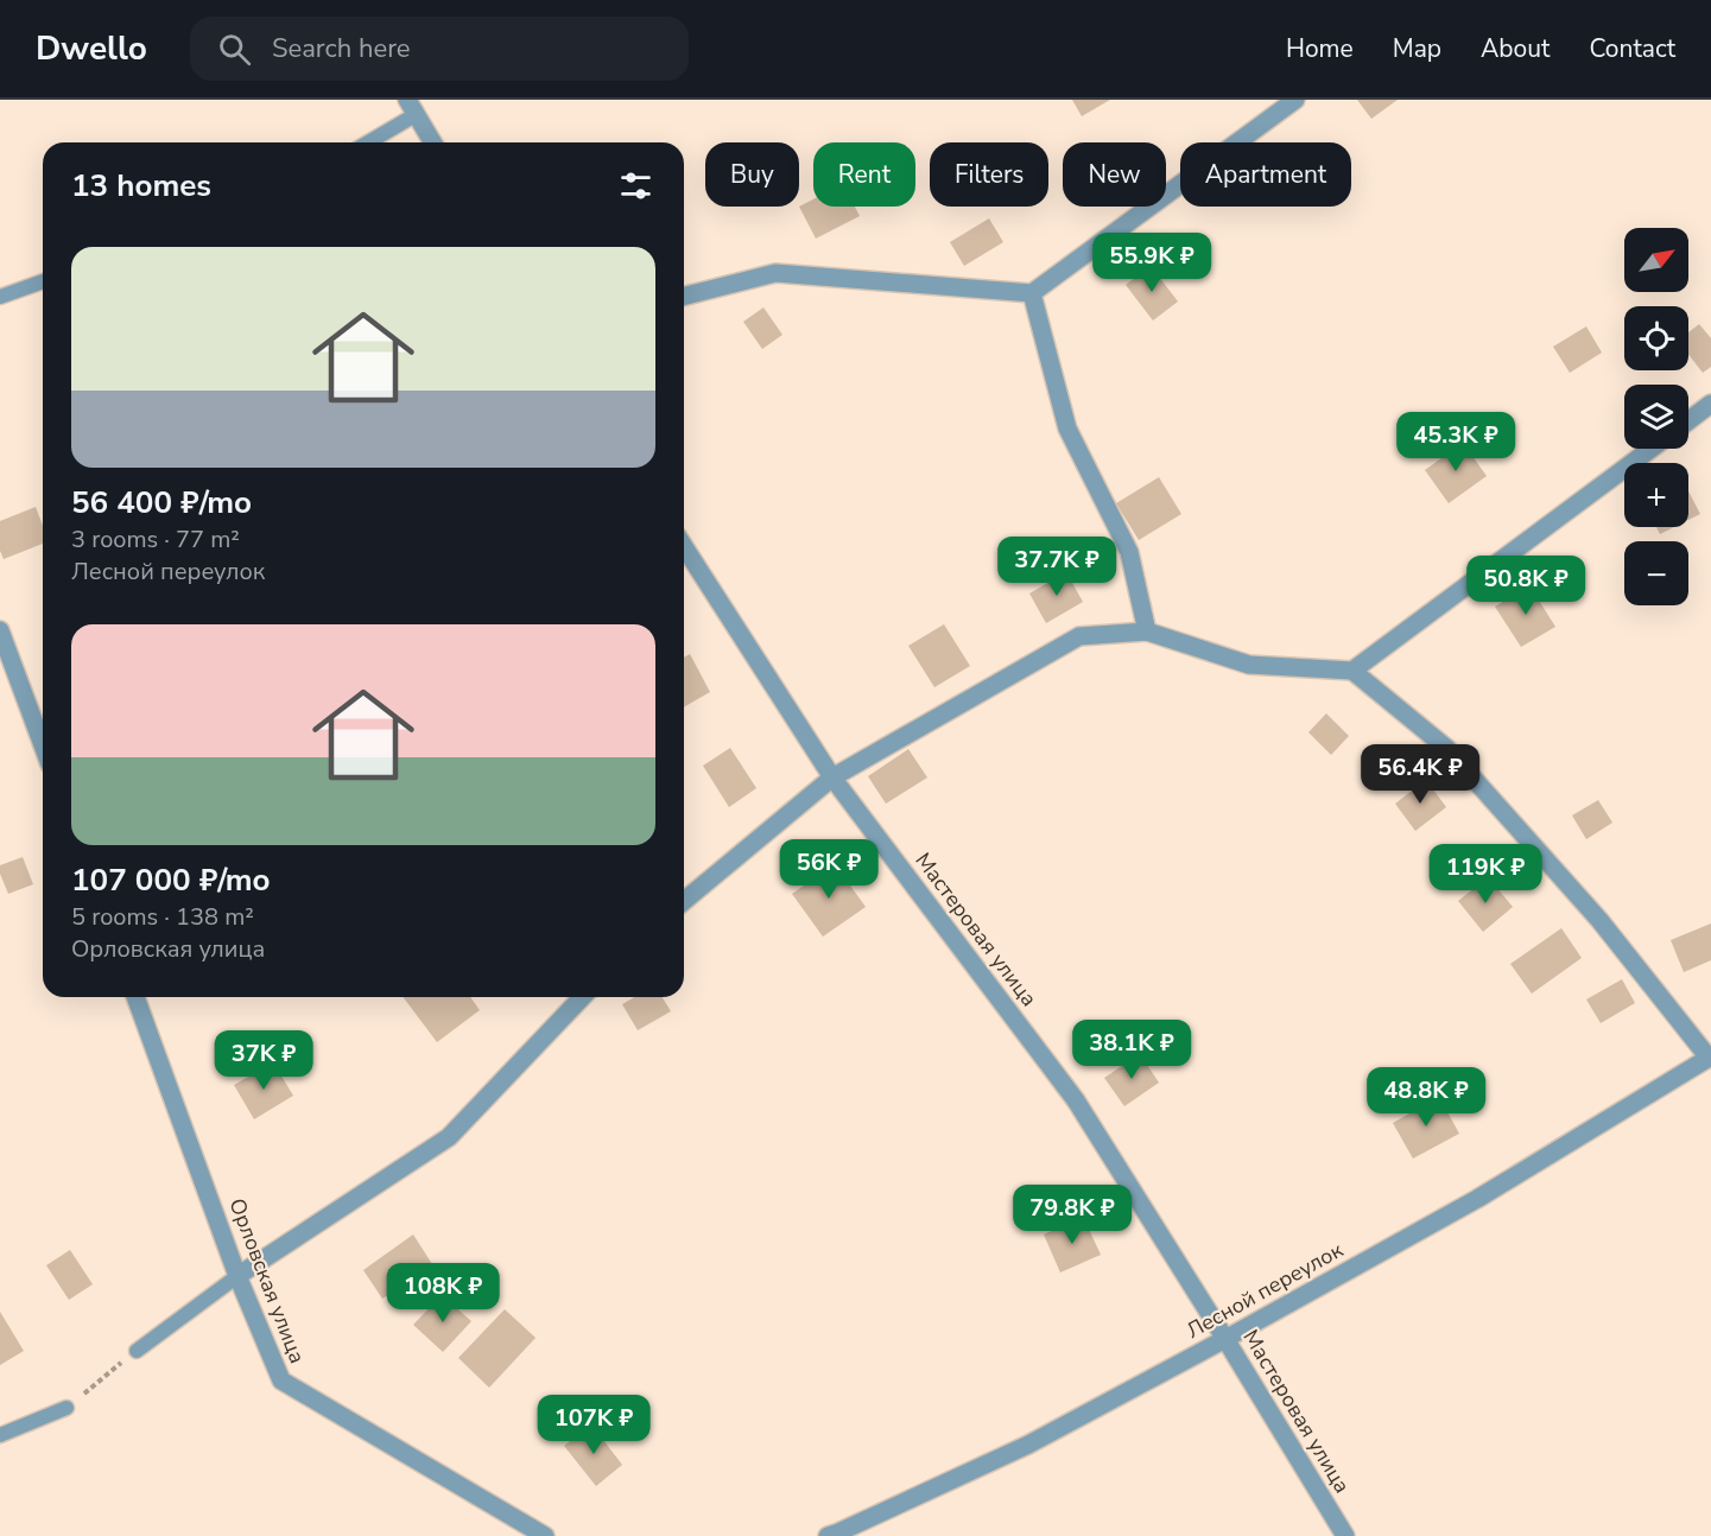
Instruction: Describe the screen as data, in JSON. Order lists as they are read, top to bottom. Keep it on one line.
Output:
{"streets":{"street":["Мастеровая улица","Орловская улица","Лесной переулок"]},"crossings":[["Мастеровая улица","Лесной переулок"]],"north":"top right","page":{"header":"Dwello","search":"Search here","nav":["Home","Map","About","Contact"],"chip":["Buy","Rent","Filters","New","Apartment"],"heading":"13 homes","map_buttons":["+","−"],"list":[{"name":"56 400 ₽/mo","note":"3 rooms · 77 m² · Лесной переулок"},{"name":"107 000 ₽/mo","note":"5 rooms · 138 m² · Орловская улица"}],"price":["55.9K ₽","45.3K ₽","37.7K ₽","50.8K ₽","56.4K ₽","56K ₽","119K ₽","38.1K ₽","37K ₽","48.8K ₽","79.8K ₽","108K ₽","107K ₽"]}}
